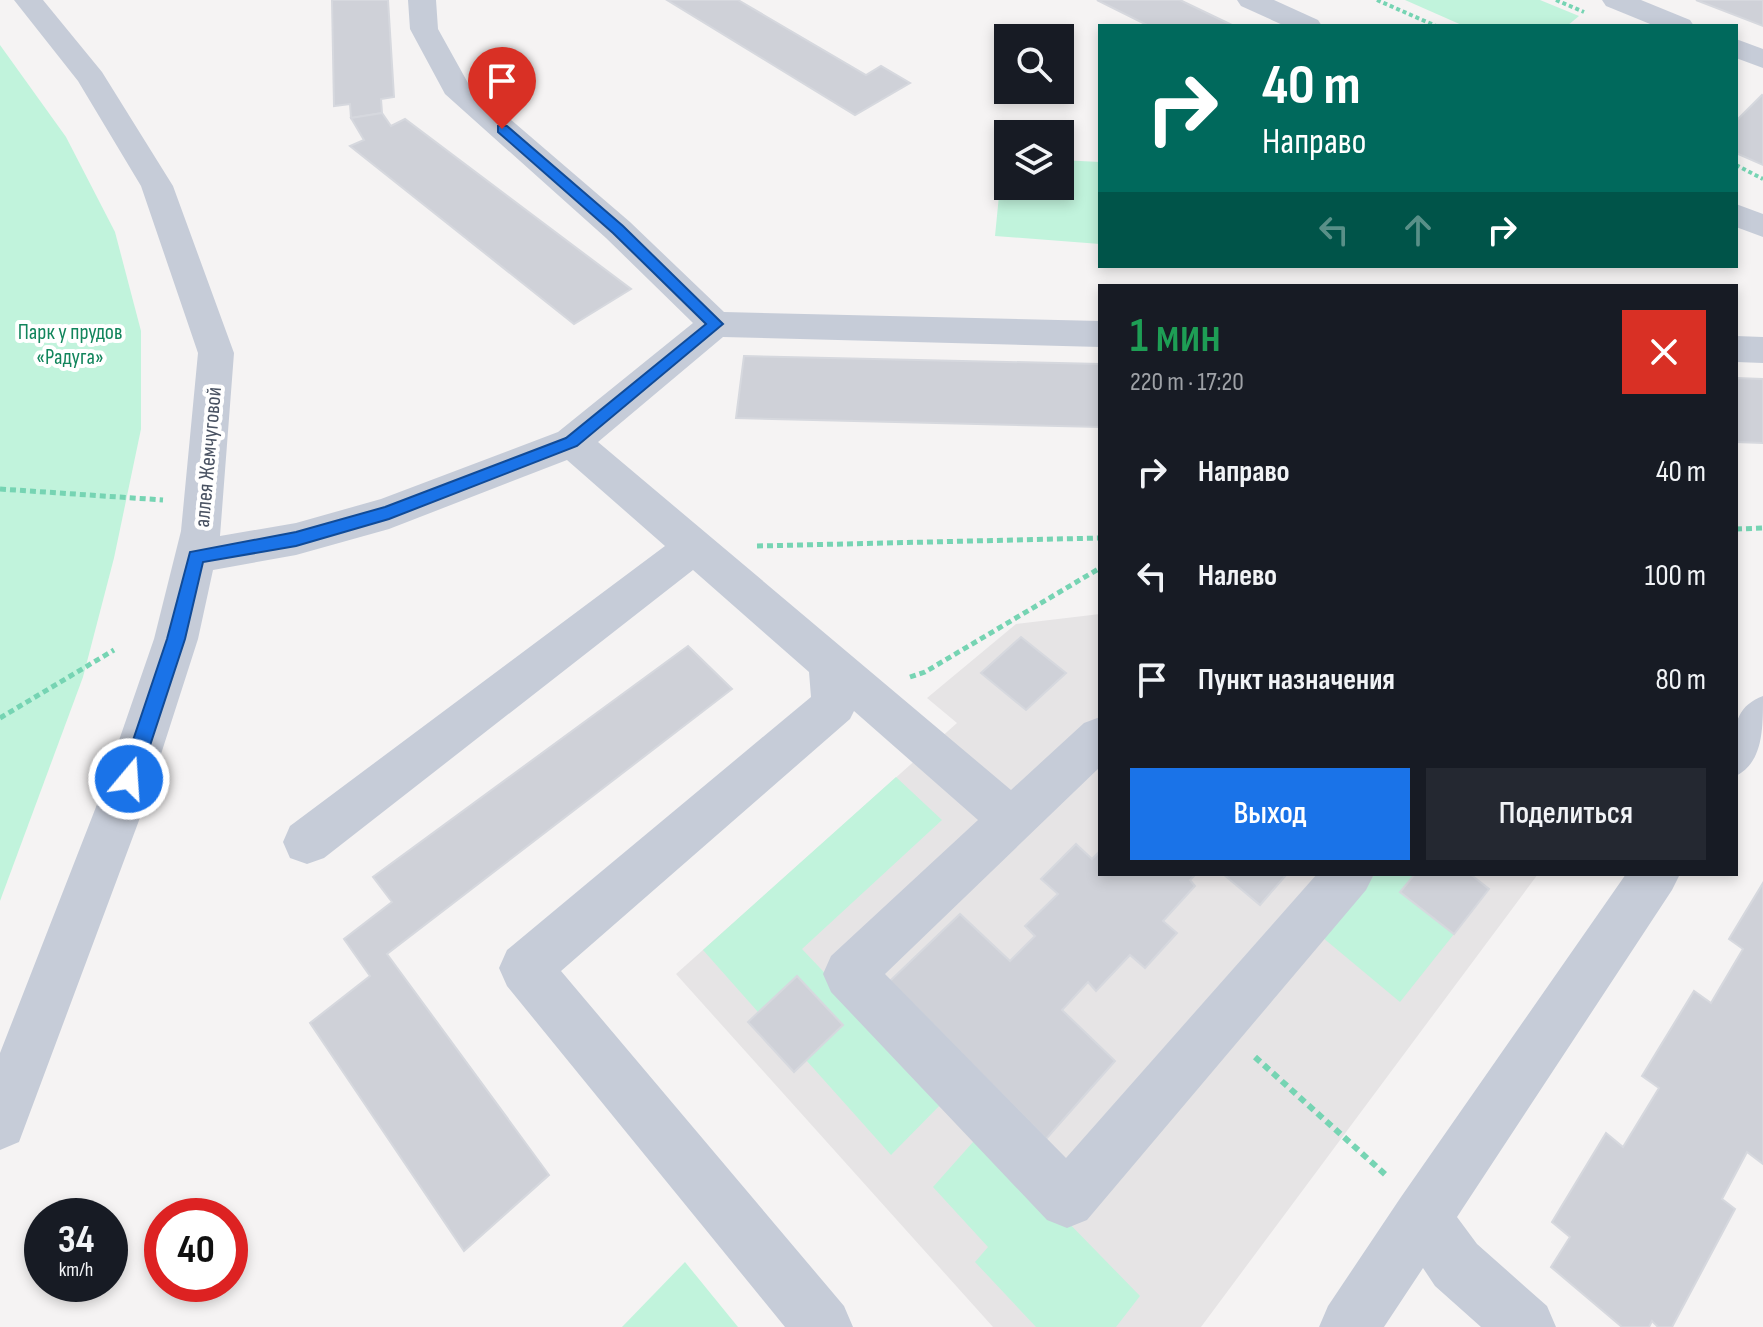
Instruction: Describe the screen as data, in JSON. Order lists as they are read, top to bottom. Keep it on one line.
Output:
{"streets":{"street":["аллея Жемчуговой"]},"parks":["Парк у прудов «Радуга»"],"page":{"turn":["40 m","Направо"],"heading":["1 мин","220 m · 17:20"],"list":[{"name":"Направо","value":"40 m"},{"name":"Налево","value":"100 m"},{"name":"Пункт назначения","value":"80 m"}],"buttons":["Выход","Поделиться"],"speed":"34 km/h","limit":"40"}}
